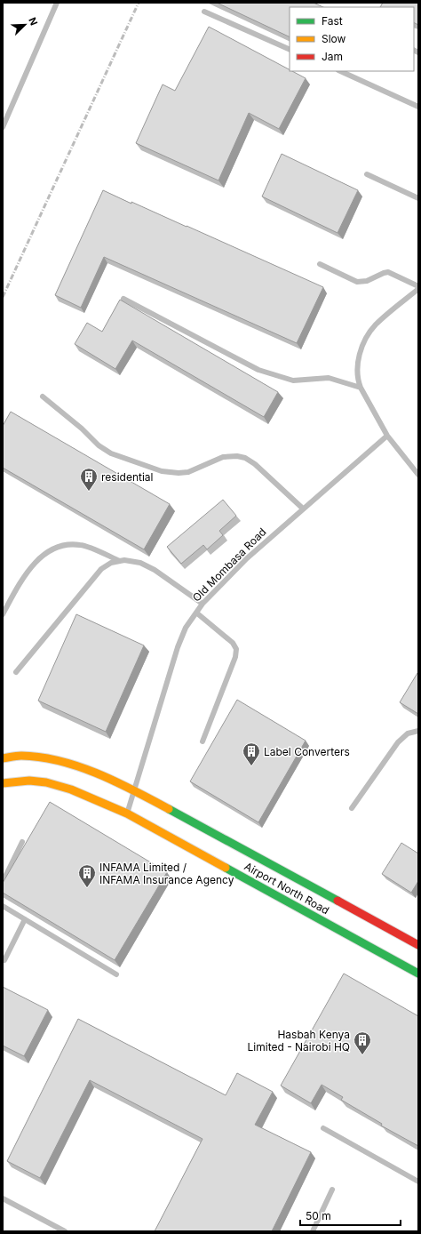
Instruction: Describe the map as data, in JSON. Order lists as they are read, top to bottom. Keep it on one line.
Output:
{"streets":{"main road":["Airport North Road"],"lane":["Old Mombasa Road"]},"crossings":[["Old Mombasa Road","Airport North Road"]],"places":{"building":["residential","Label Converters","INFAMA Limited / INFAMA Insurance Agency","Hasbah Kenya Limited - Nairobi HQ"]},"legend":["Fast","Slow","Jam"],"scale_bar":"50 m","north":"top right"}
